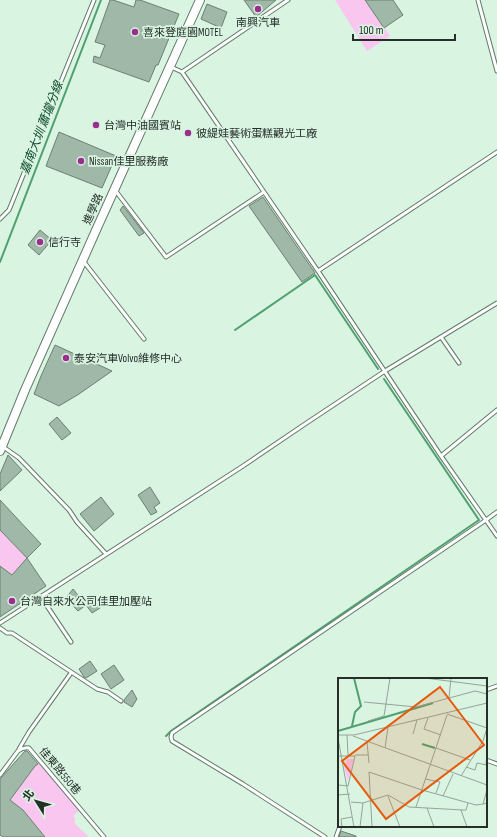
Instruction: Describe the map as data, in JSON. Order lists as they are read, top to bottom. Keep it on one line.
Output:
{"streets":{"main road":["進學路"],"lane":["佳東路550巷"]},"water":["嘉南大圳 蕭壠分線"],"places":["南興汽車","喜來登庭園MOTEL","台灣中油國賓站","彼緹娃藝術蛋糕觀光工廠","Nissan佳里服務廠","信行寺","泰安汽車Volvo維修中心","台灣自來水公司佳里加壓站"],"scale_bar":"100 m","north":"top left"}
